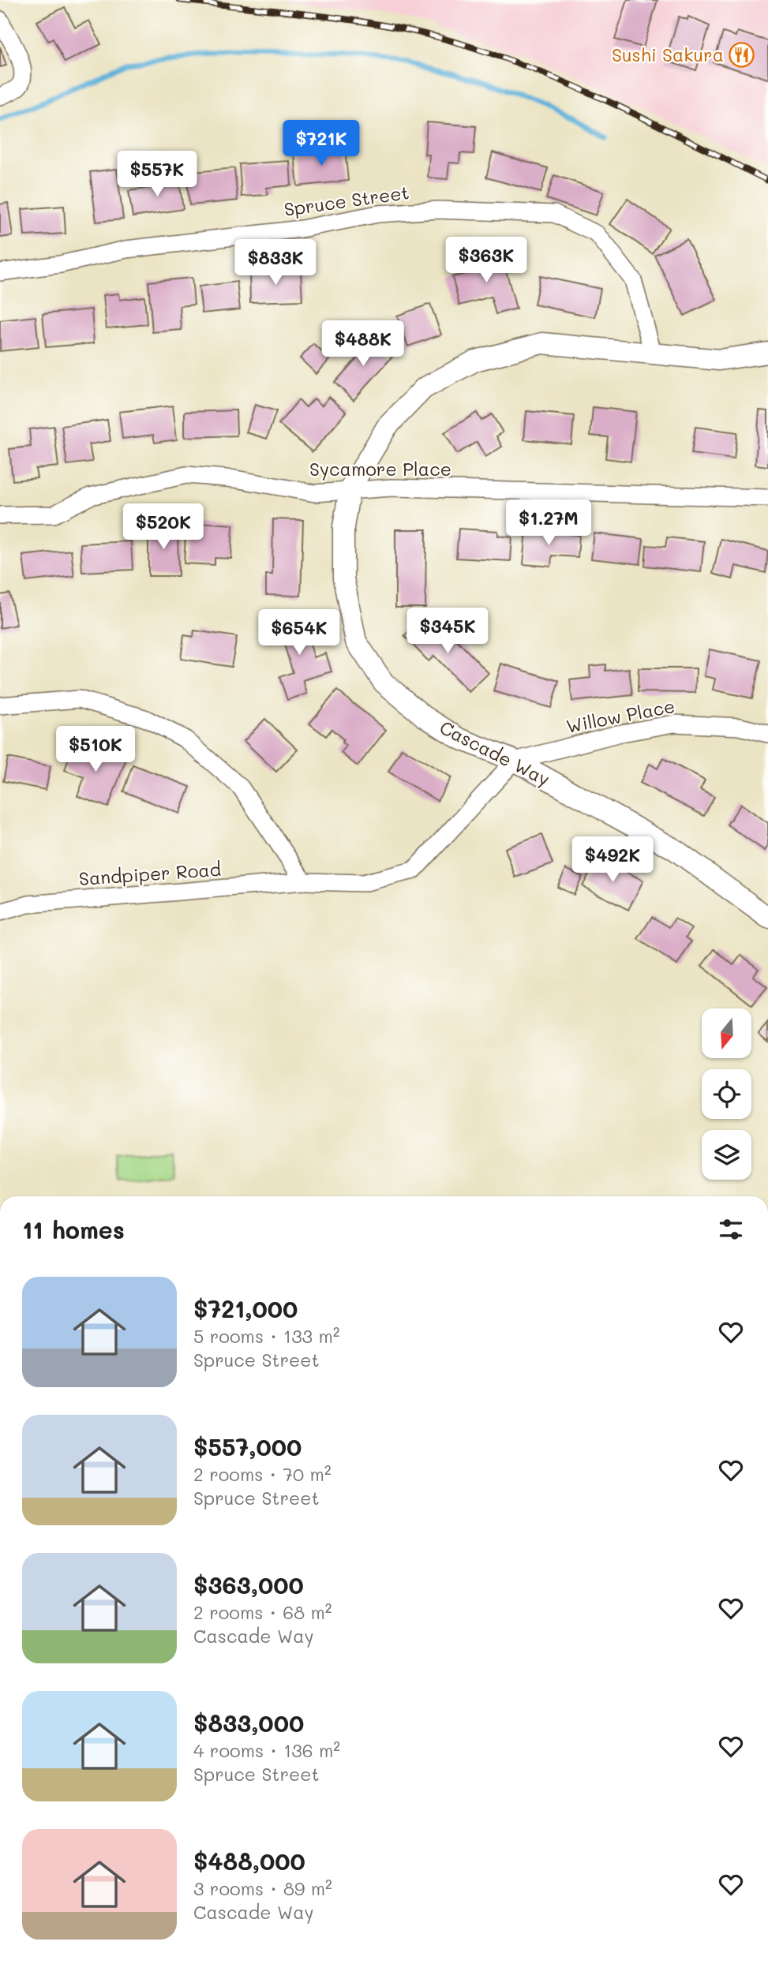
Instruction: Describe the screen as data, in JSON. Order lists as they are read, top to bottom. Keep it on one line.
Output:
{"streets":{"street":["Spruce Street","Sycamore Place","Willow Place","Cascade Way","Sandpiper Road"]},"crossings":[["Spruce Street","Cascade Way"],["Sycamore Place","Cascade Way"],["Willow Place","Cascade Way"],["Willow Place","Sandpiper Road"],["Cascade Way","Sandpiper Road"]],"places":{"restaurant":["Sushi Sakura"]},"north":"bottom","page":{"price":["$721K","$557K","$363K","$833K","$488K","$1.27M","$520K","$345K","$654K","$510K","$492K"],"heading":"11 homes","list":[{"name":"$721,000","note":"5 rooms · 133 m² · Spruce Street"},{"name":"$557,000","note":"2 rooms · 70 m² · Spruce Street"},{"name":"$363,000","note":"2 rooms · 68 m² · Cascade Way"},{"name":"$833,000","note":"4 rooms · 136 m² · Spruce Street"},{"name":"$488,000","note":"3 rooms · 89 m² · Cascade Way"}]}}
